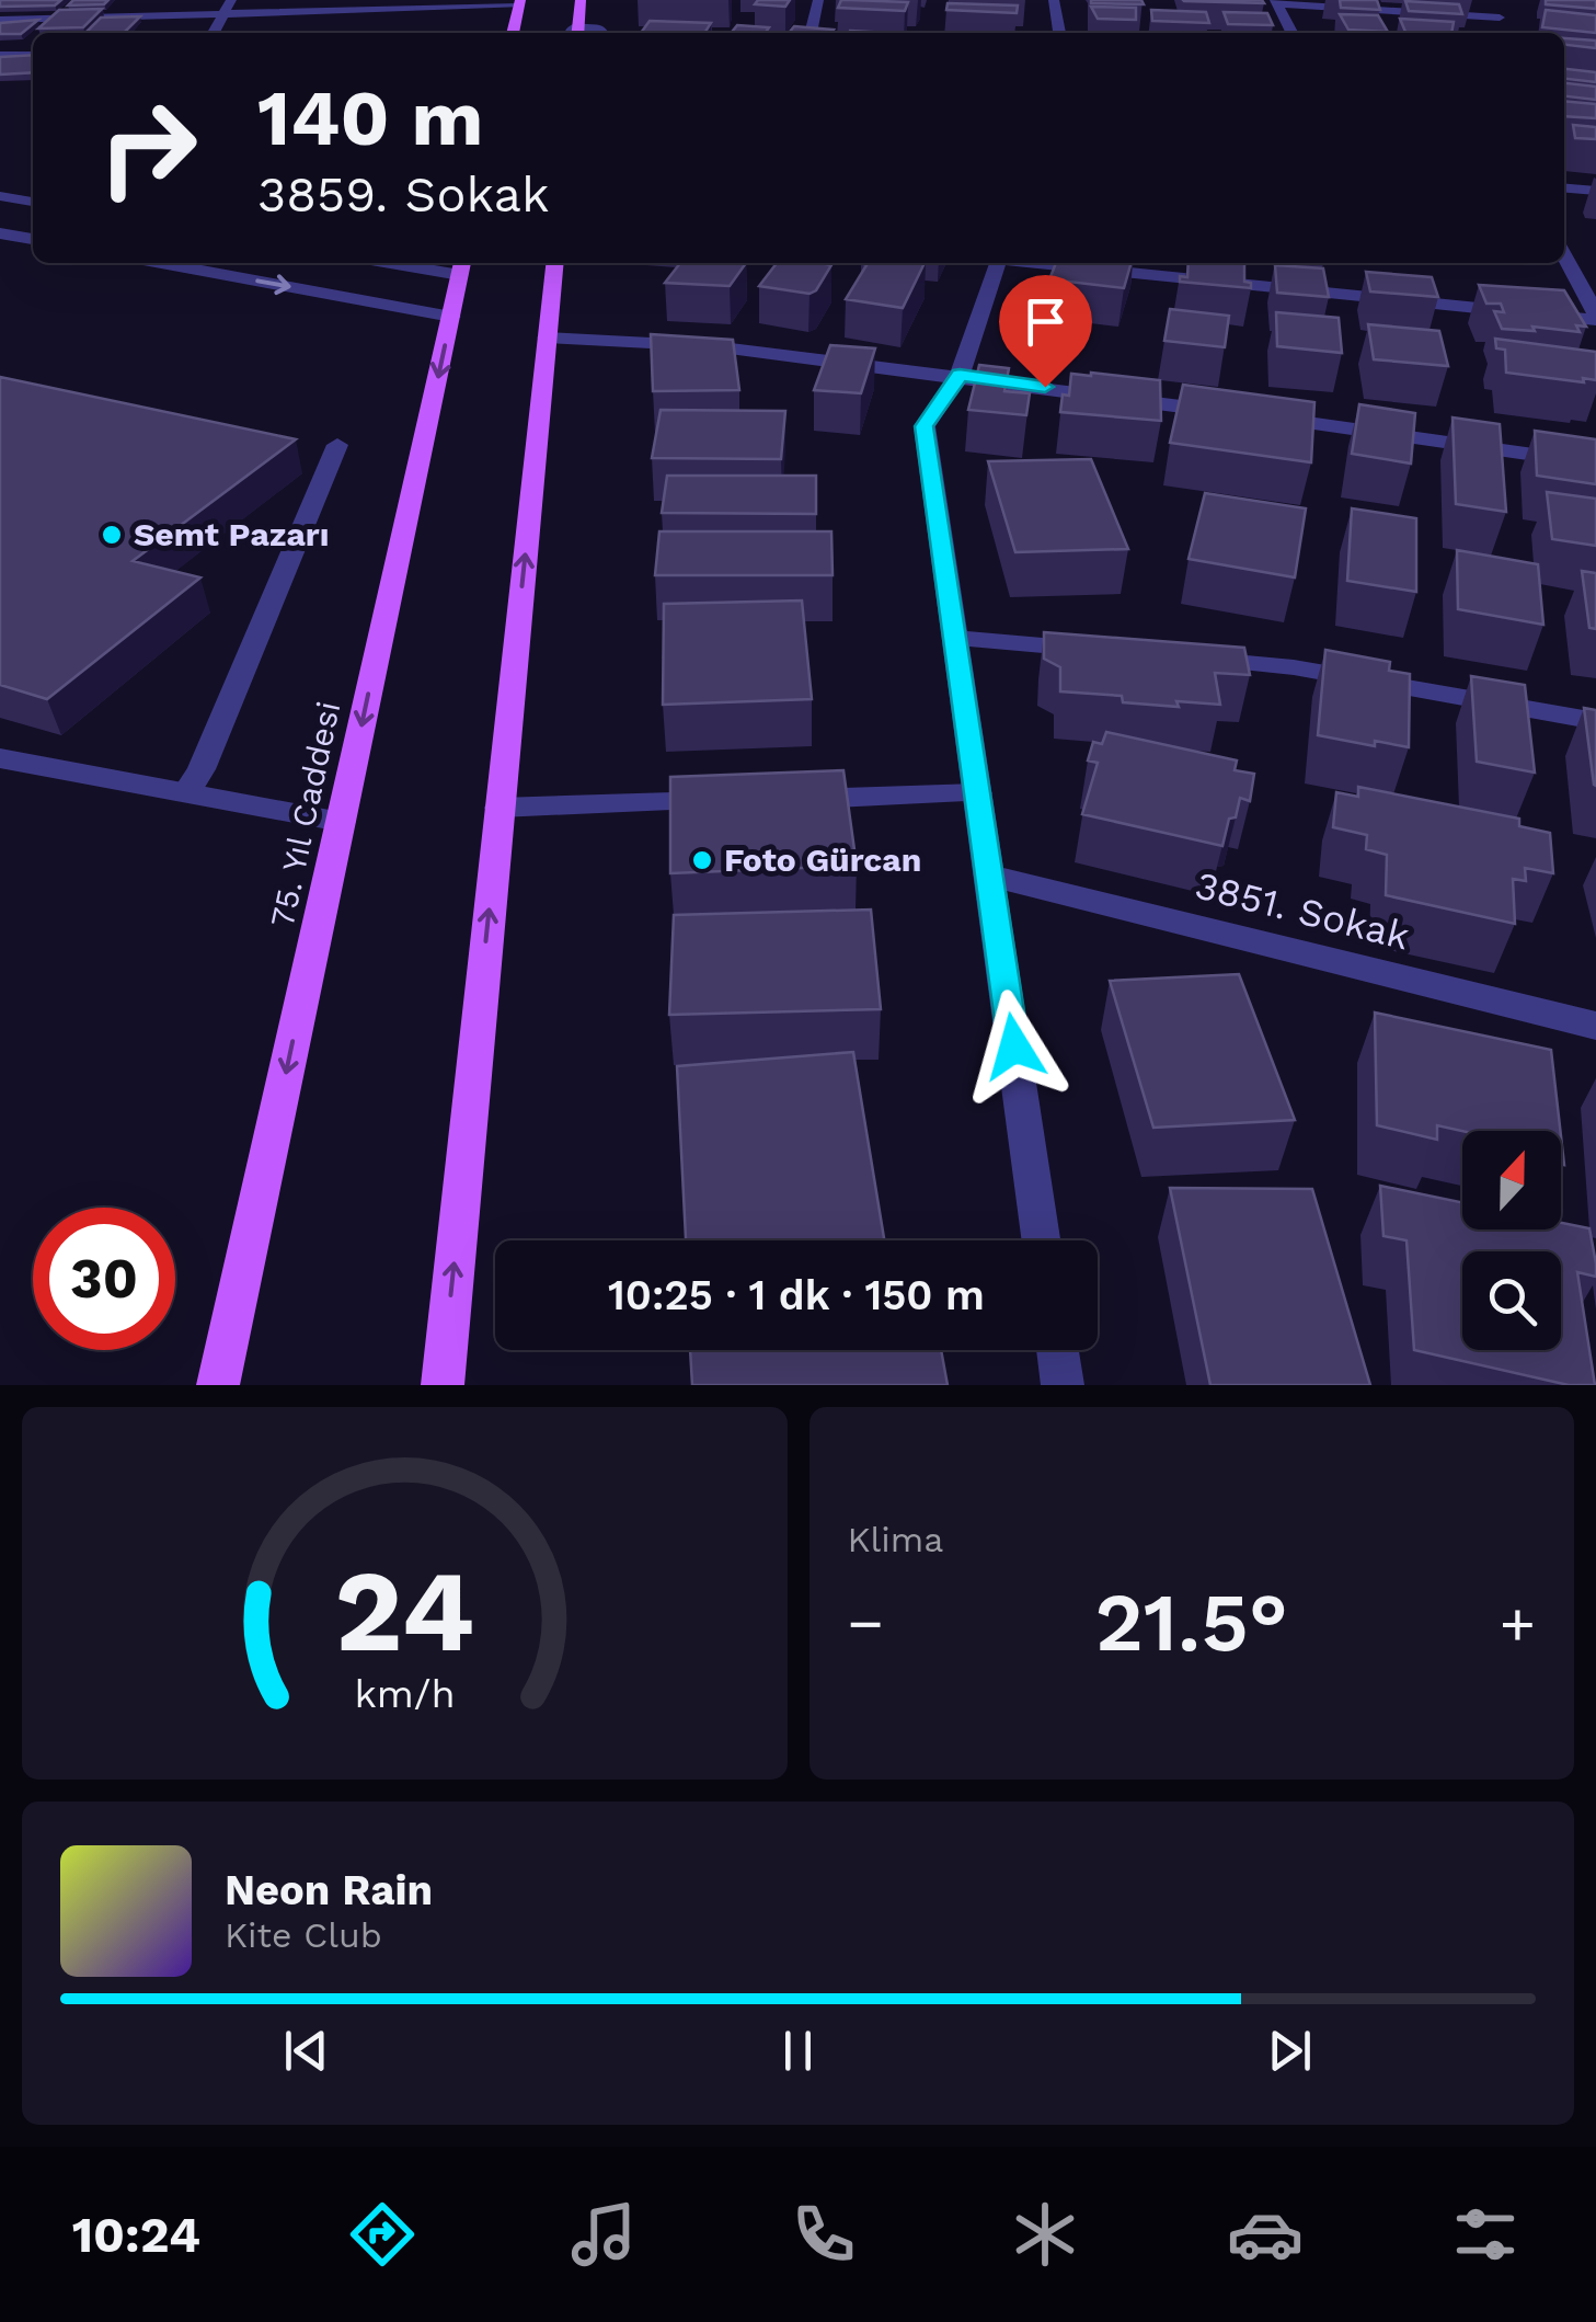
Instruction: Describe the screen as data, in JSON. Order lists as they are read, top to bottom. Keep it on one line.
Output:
{"streets":{"main road":["75. Yıl Caddesi"],"street":["3851. Sokak"]},"places":["Semt Pazarı","Foto Gürcan"],"north":"top","page":{"turn":["140 m","3859. Sokak"],"limit":"30","trip":"10:25 · 1 dk · 150 m","tile":"Klima","heat":["−","21.5°","+"],"song":["Neon Rain","Kite Club"],"tabs":"10:24","gauge":["24","km/h"]}}
